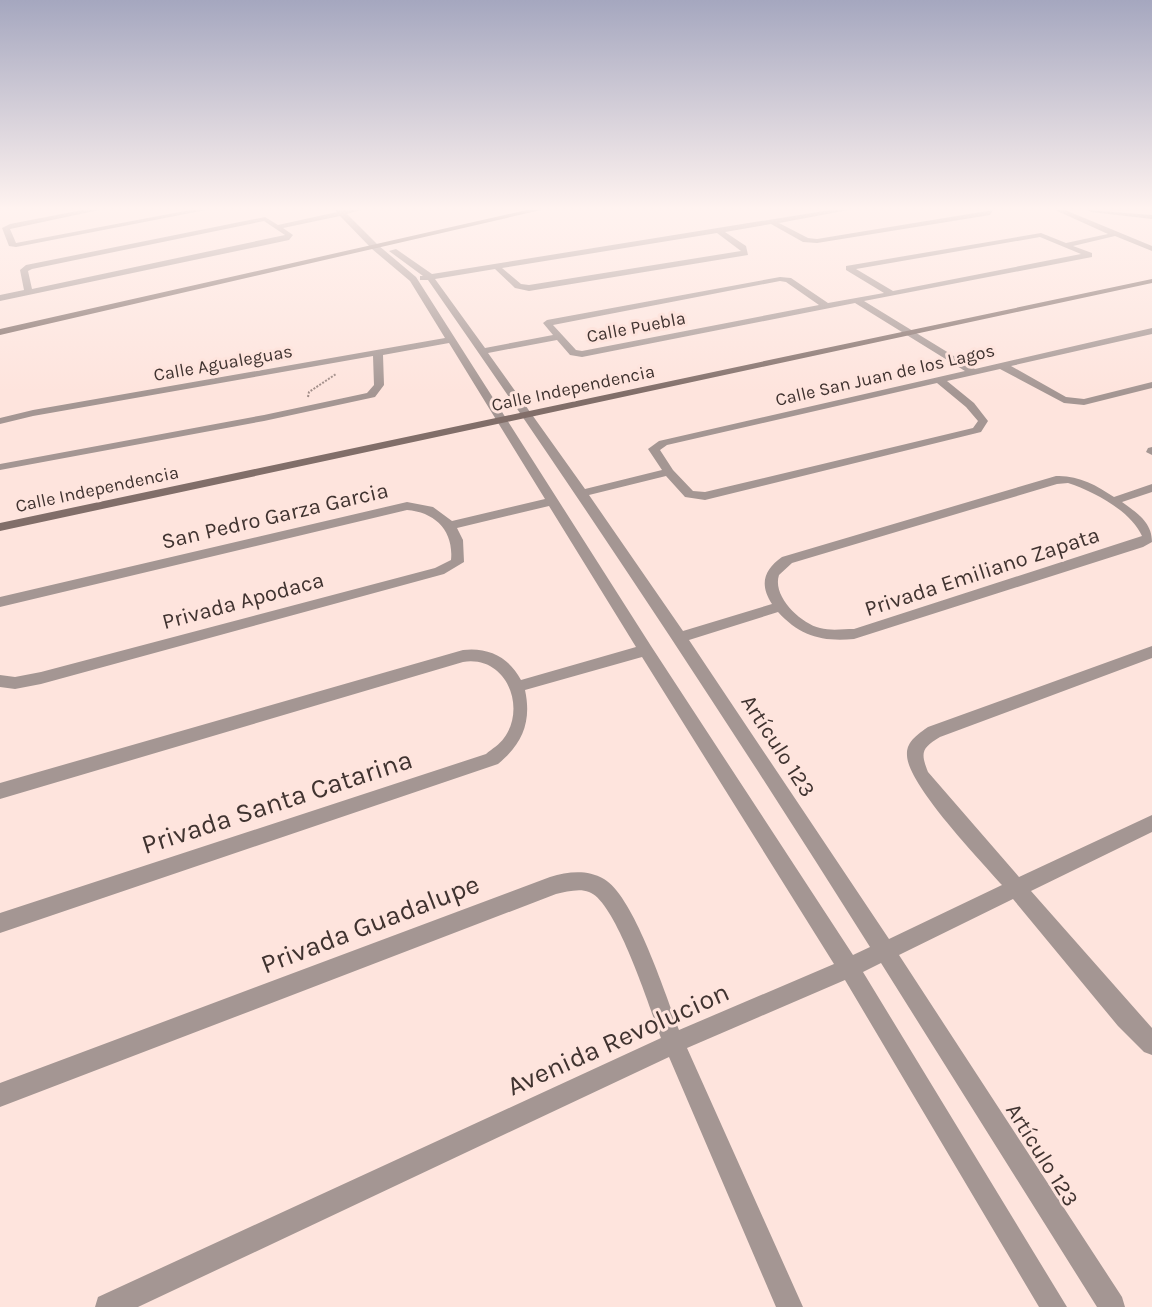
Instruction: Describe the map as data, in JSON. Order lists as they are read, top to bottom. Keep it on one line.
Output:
{"streets":{"street":["Calle Puebla","Calle Agualeguas","Calle San Juan de los Lagos","Calle Independencia","San Pedro Garza Garcia","Privada Emiliano Zapata","Privada Apodaca","Artículo 123","Privada Santa Catarina","Privada Guadalupe","Avenida Revolucion"]},"crossings":[["Calle Agualeguas","Artículo 123"],["Calle Independencia","Artículo 123"],["San Pedro Garza Garcia","Privada Apodaca"],["Artículo 123","Avenida Revolucion"],["Privada Guadalupe","Avenida Revolucion"]]}
